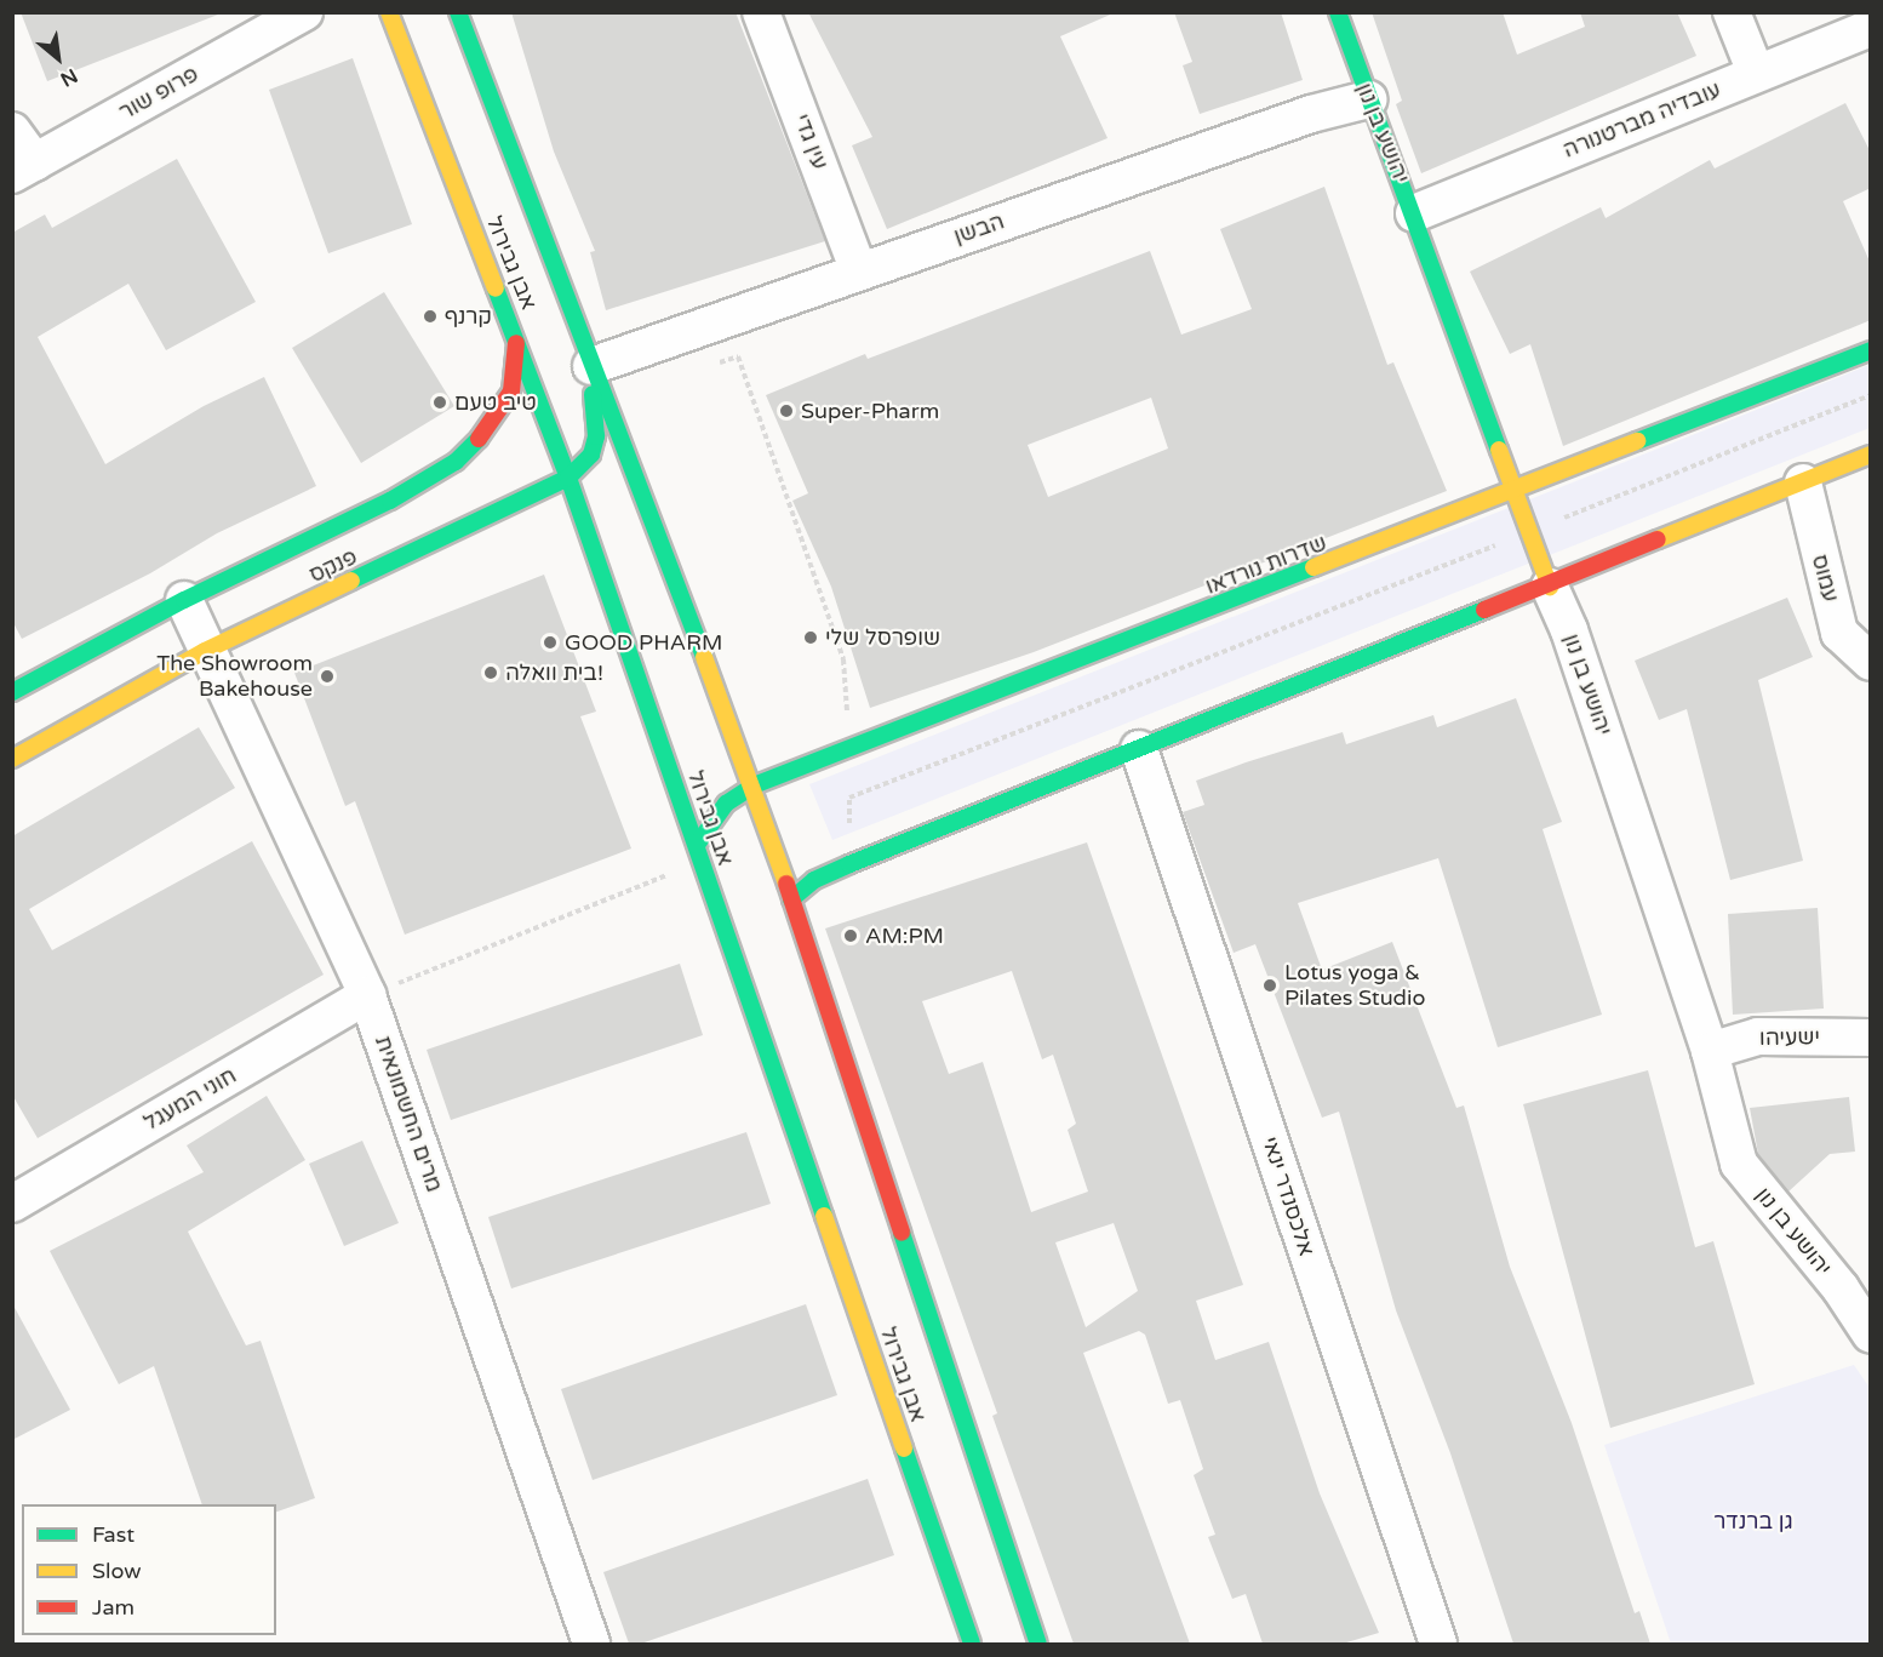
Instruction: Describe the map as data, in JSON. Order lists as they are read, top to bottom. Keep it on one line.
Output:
{"streets":{"main road":["יהושע בן נון","אבן גבירול","שדרות נורדאו","פנקס"],"street":["פרופ שור","עובדיה מברטנורה","עין גדי","הבשן","עמוס","ישעיהו","חוני המעגל","מרים החשמונאית","אלכסנדר ינאי"]},"crossings":[["עובדיה מברטנורה","יהושע בן נון"],["יהושע בן נון","הבשן"],["יהושע בן נון","שדרות נורדאו"],["יהושע בן נון","ישעיהו"],["עין גדי","הבשן"],["הבשן","אבן גבירול"],["הבשן","פנקס"],["אבן גבירול","שדרות נורדאו"],["אבן גבירול","פנקס"],["פנקס","מרים החשמונאית"],["חוני המעגל","מרים החשמונאית"]],"parks":["גן ברנדר"],"places":["קרנף","טיב טעם","Super-Pharm","שופרסל שלי","GOOD PHARM","בית וואלה!","The Showroom Bakehouse","AM:PM","Lotus yoga & Pilates Studio"],"legend":["Fast","Slow","Jam"],"north":"bottom right"}
